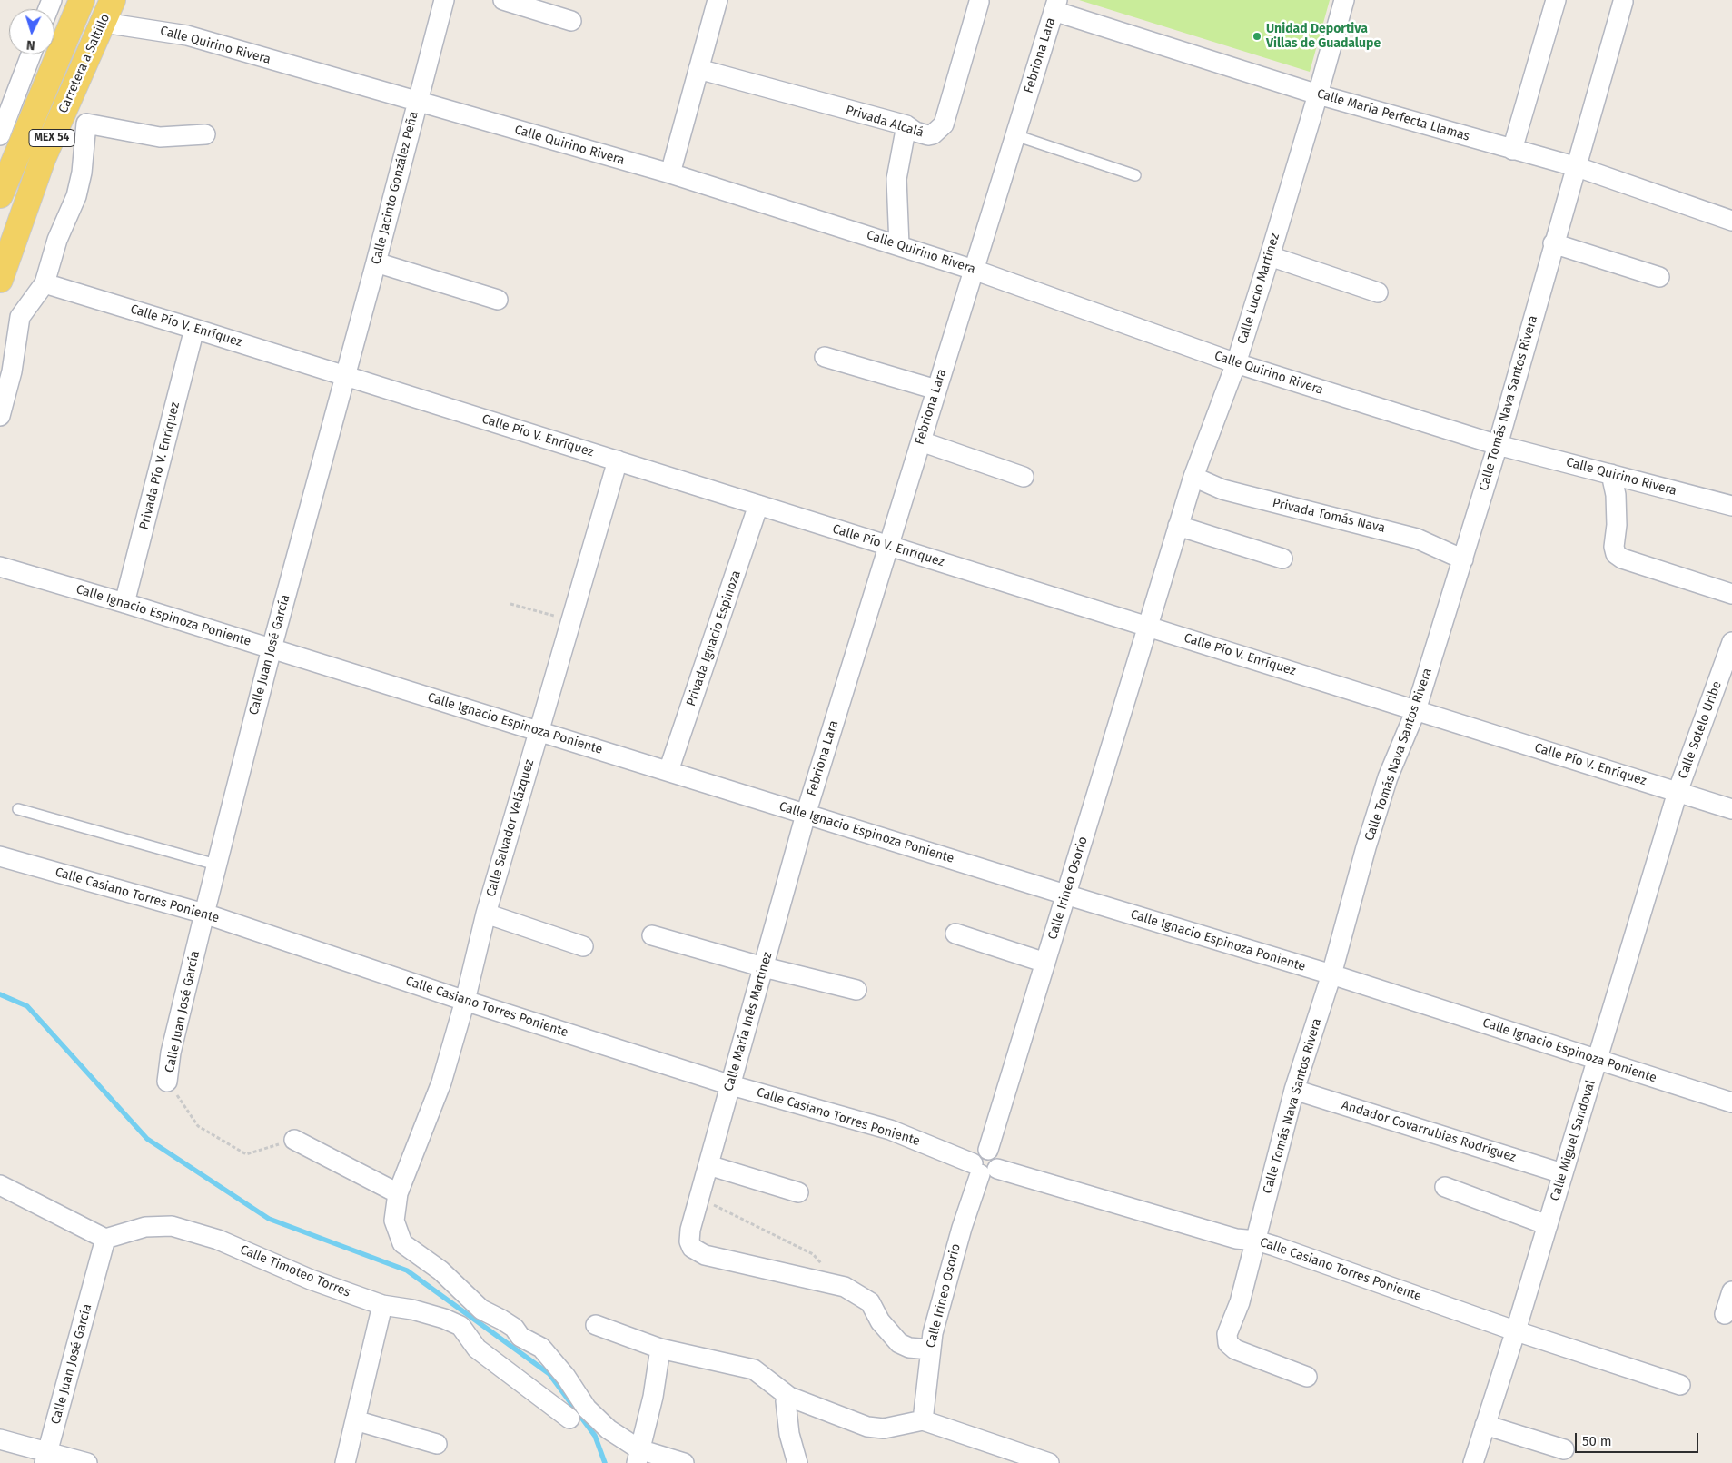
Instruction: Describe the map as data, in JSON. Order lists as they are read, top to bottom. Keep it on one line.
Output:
{"streets":{"main road":["Carretera a Saltillo","MEX 54"],"street":["Calle Quirino Rivera","Febriona Lara","Calle María Perfecta Llamas","Privada Alcalá","Calle Jacinto González Peña","Calle Lucio Martínez","Calle Pío V. Enríquez","Calle Tomás Nava Santos Rivera","Privada Pío V. Enríquez","Privada Tomás Nava","Calle Ignacio Espinoza Poniente","Privada Ignacio Espinoza","Calle Juan José García","Calle Sotelo Uribe","Calle Salvador Velázquez","Calle Irineo Osorio","Calle Casiano Torres Poniente","Calle María Inés Martínez","Andador Covarrubias Rodríguez","Calle Miguel Sandoval","Calle Timoteo Torres"]},"crossings":[["Calle Quirino Rivera","Febriona Lara"],["Calle Quirino Rivera","Carretera a Saltillo"],["Calle Quirino Rivera","Calle Jacinto González Peña"],["Calle Quirino Rivera","Calle Lucio Martínez"],["Calle Quirino Rivera","Calle Tomás Nava Santos Rivera"],["Febriona Lara","Calle María Perfecta Llamas"],["Febriona Lara","Calle Pío V. Enríquez"],["Febriona Lara","Calle Ignacio Espinoza Poniente"],["Febriona Lara","Calle María Inés Martínez"],["Calle María Perfecta Llamas","Calle Lucio Martínez"],["Calle María Perfecta Llamas","Calle Tomás Nava Santos Rivera"],["Calle Jacinto González Peña","Calle Pío V. Enríquez"],["Calle Jacinto González Peña","Calle Juan José García"],["Calle Lucio Martínez","Calle Pío V. Enríquez"],["Calle Lucio Martínez","Privada Tomás Nava"],["Calle Lucio Martínez","Calle Irineo Osorio"],["Calle Pío V. Enríquez","Calle Tomás Nava Santos Rivera"],["Calle Pío V. Enríquez","Privada Pío V. Enríquez"],["Calle Pío V. Enríquez","Privada Ignacio Espinoza"],["Calle Pío V. Enríquez","Calle Juan José García"],["Calle Pío V. Enríquez","Calle Sotelo Uribe"],["Calle Pío V. Enríquez","Calle Salvador Velázquez"],["Calle Pío V. Enríquez","Calle Irineo Osorio"],["Calle Pío V. Enríquez","Calle Miguel Sandoval"],["Calle Tomás Nava Santos Rivera","Privada Tomás Nava"],["Calle Tomás Nava Santos Rivera","Calle Ignacio Espinoza Poniente"],["Calle Tomás Nava Santos Rivera","Calle Casiano Torres Poniente"],["Calle Tomás Nava Santos Rivera","Andador Covarrubias Rodríguez"],["Privada Pío V. Enríquez","Calle Ignacio Espinoza Poniente"],["Calle Ignacio Espinoza Poniente","Privada Ignacio Espinoza"],["Calle Ignacio Espinoza Poniente","Calle Juan José García"],["Calle Ignacio Espinoza Poniente","Calle Salvador Velázquez"],["Calle Ignacio Espinoza Poniente","Calle Irineo Osorio"],["Calle Ignacio Espinoza Poniente","Calle María Inés Martínez"],["Calle Ignacio Espinoza Poniente","Calle Miguel Sandoval"],["Calle Juan José García","Calle Casiano Torres Poniente"],["Calle Juan José García","Calle Timoteo Torres"],["Calle Sotelo Uribe","Calle Miguel Sandoval"],["Calle Salvador Velázquez","Calle Casiano Torres Poniente"],["Calle Irineo Osorio","Calle Casiano Torres Poniente"],["Calle Irineo Osorio","Calle María Inés Martínez"],["Calle Casiano Torres Poniente","Calle María Inés Martínez"],["Calle Casiano Torres Poniente","Calle Miguel Sandoval"],["Andador Covarrubias Rodríguez","Calle Miguel Sandoval"]],"places":["Unidad Deportiva Villas de Guadalupe"],"scale_bar":"50 m","north":"bottom"}
